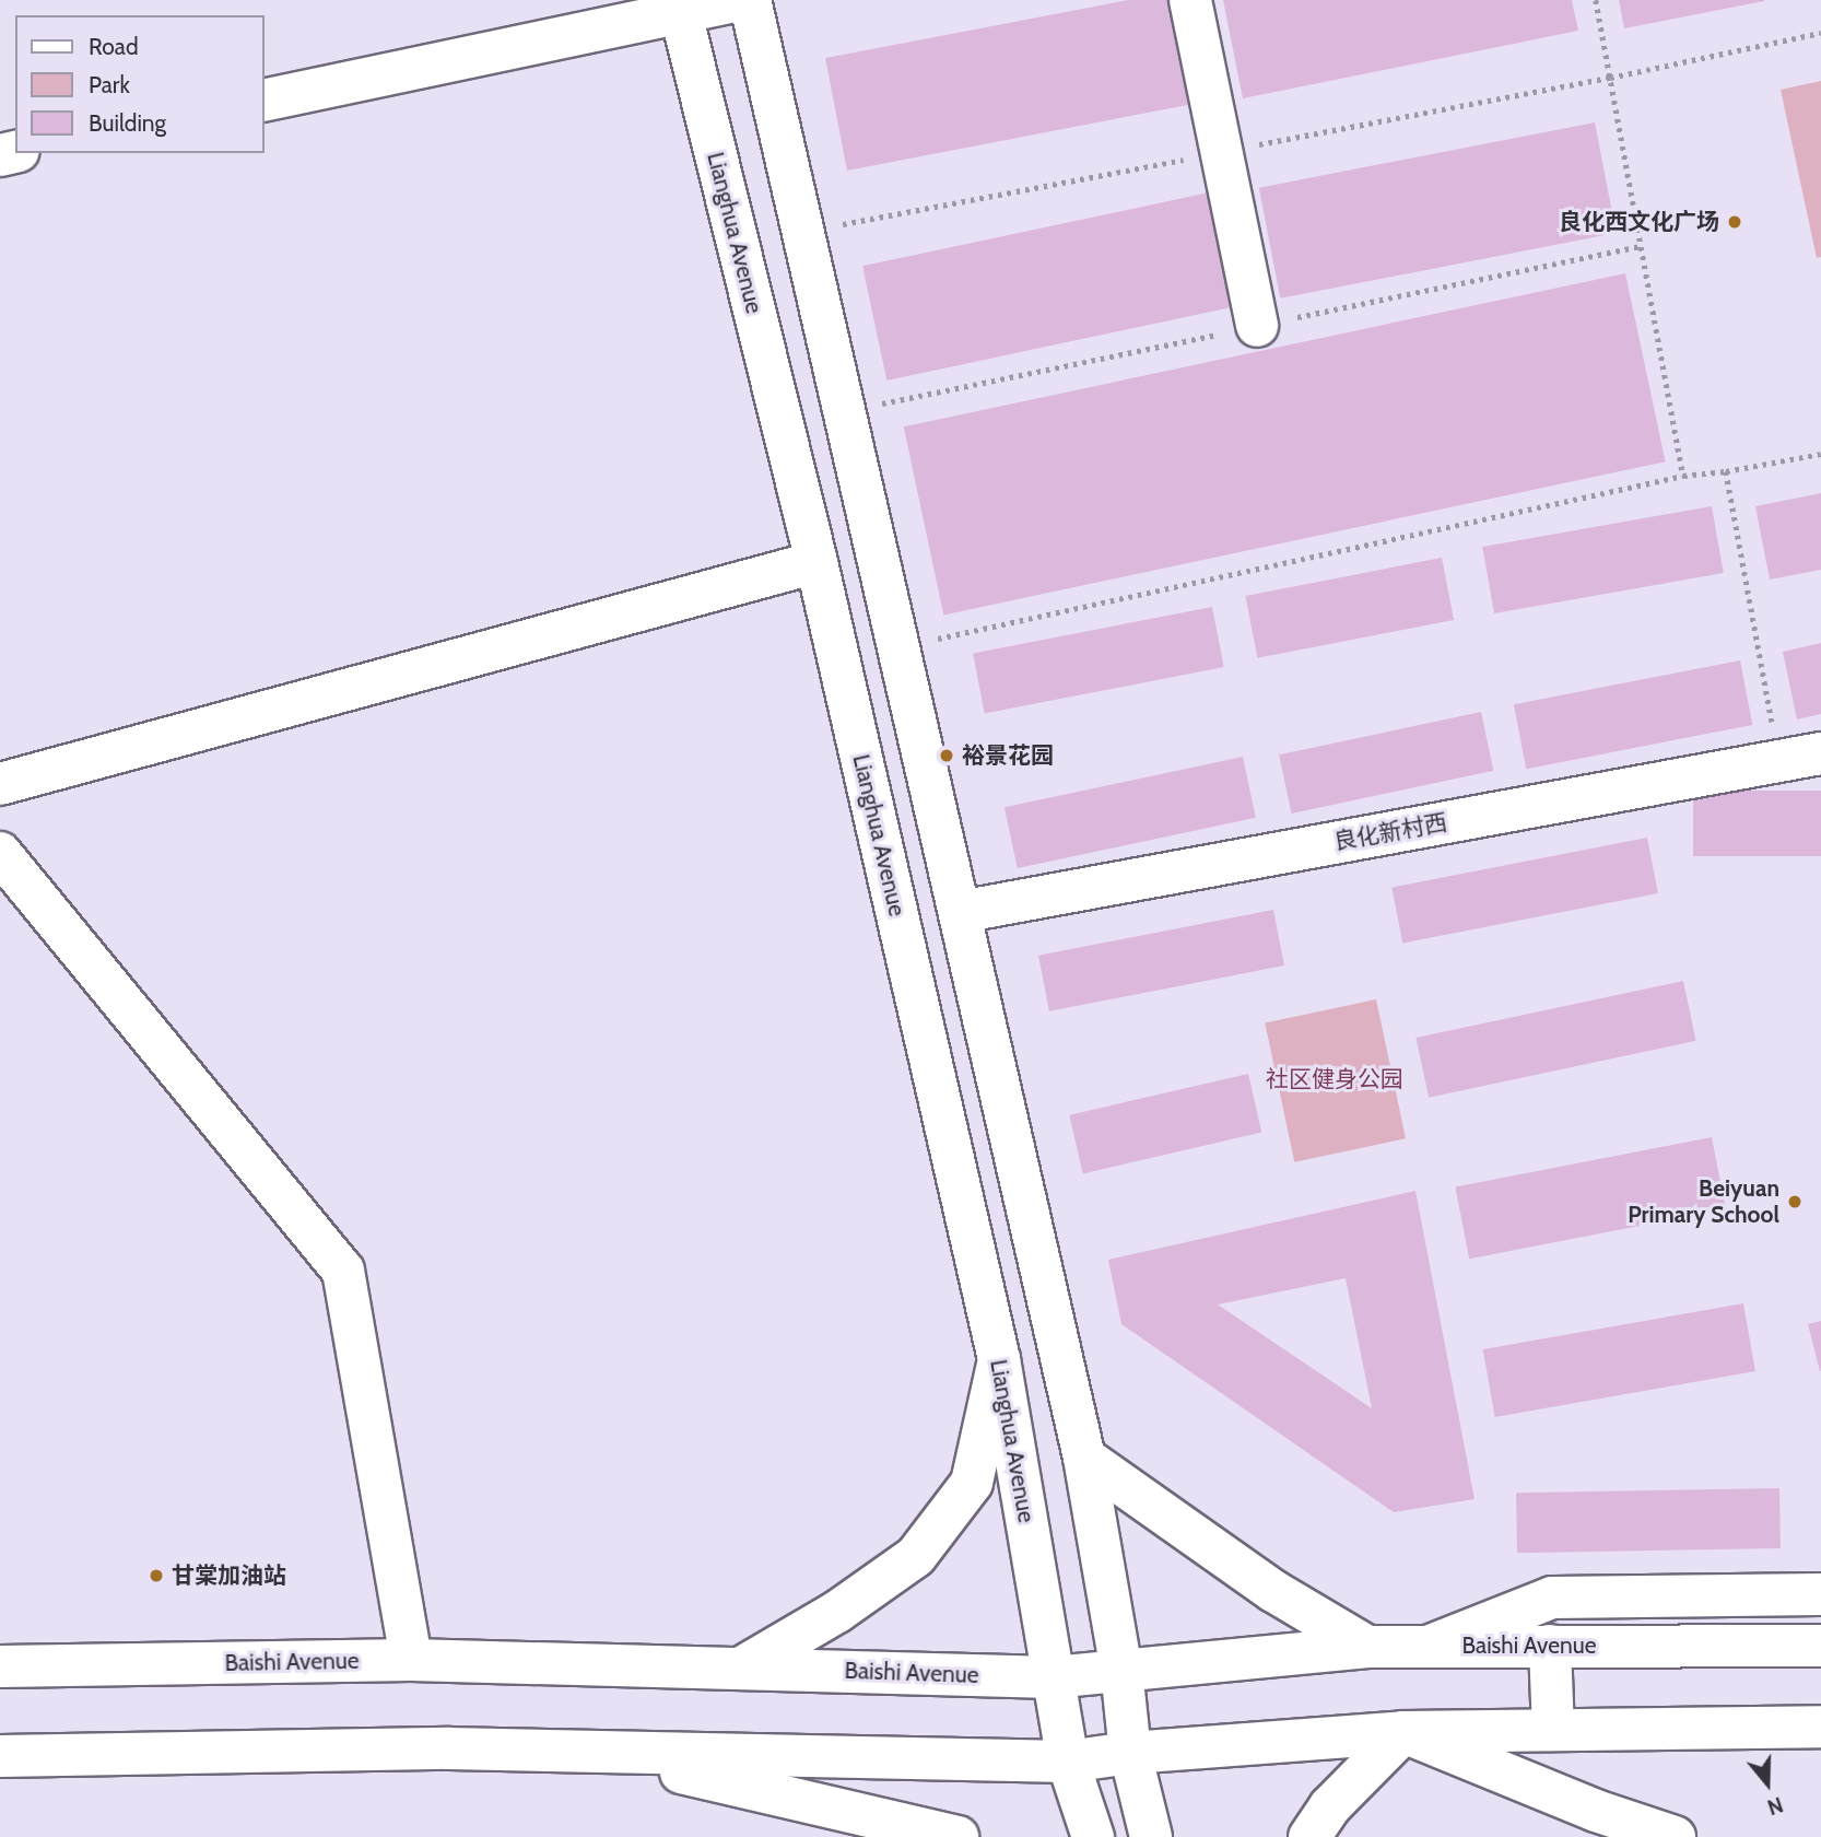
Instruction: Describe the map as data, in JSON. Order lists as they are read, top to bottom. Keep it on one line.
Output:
{"streets":{"street":["Lianghua Avenue","良化新村西","Baishi Avenue"]},"crossings":[["Lianghua Avenue","Baishi Avenue"]],"parks":["社区健身公园"],"places":["良化西文化广场","裕景花园","Beiyuan Primary School","甘棠加油站"],"legend":["Road","Park","Building"],"north":"bottom"}
